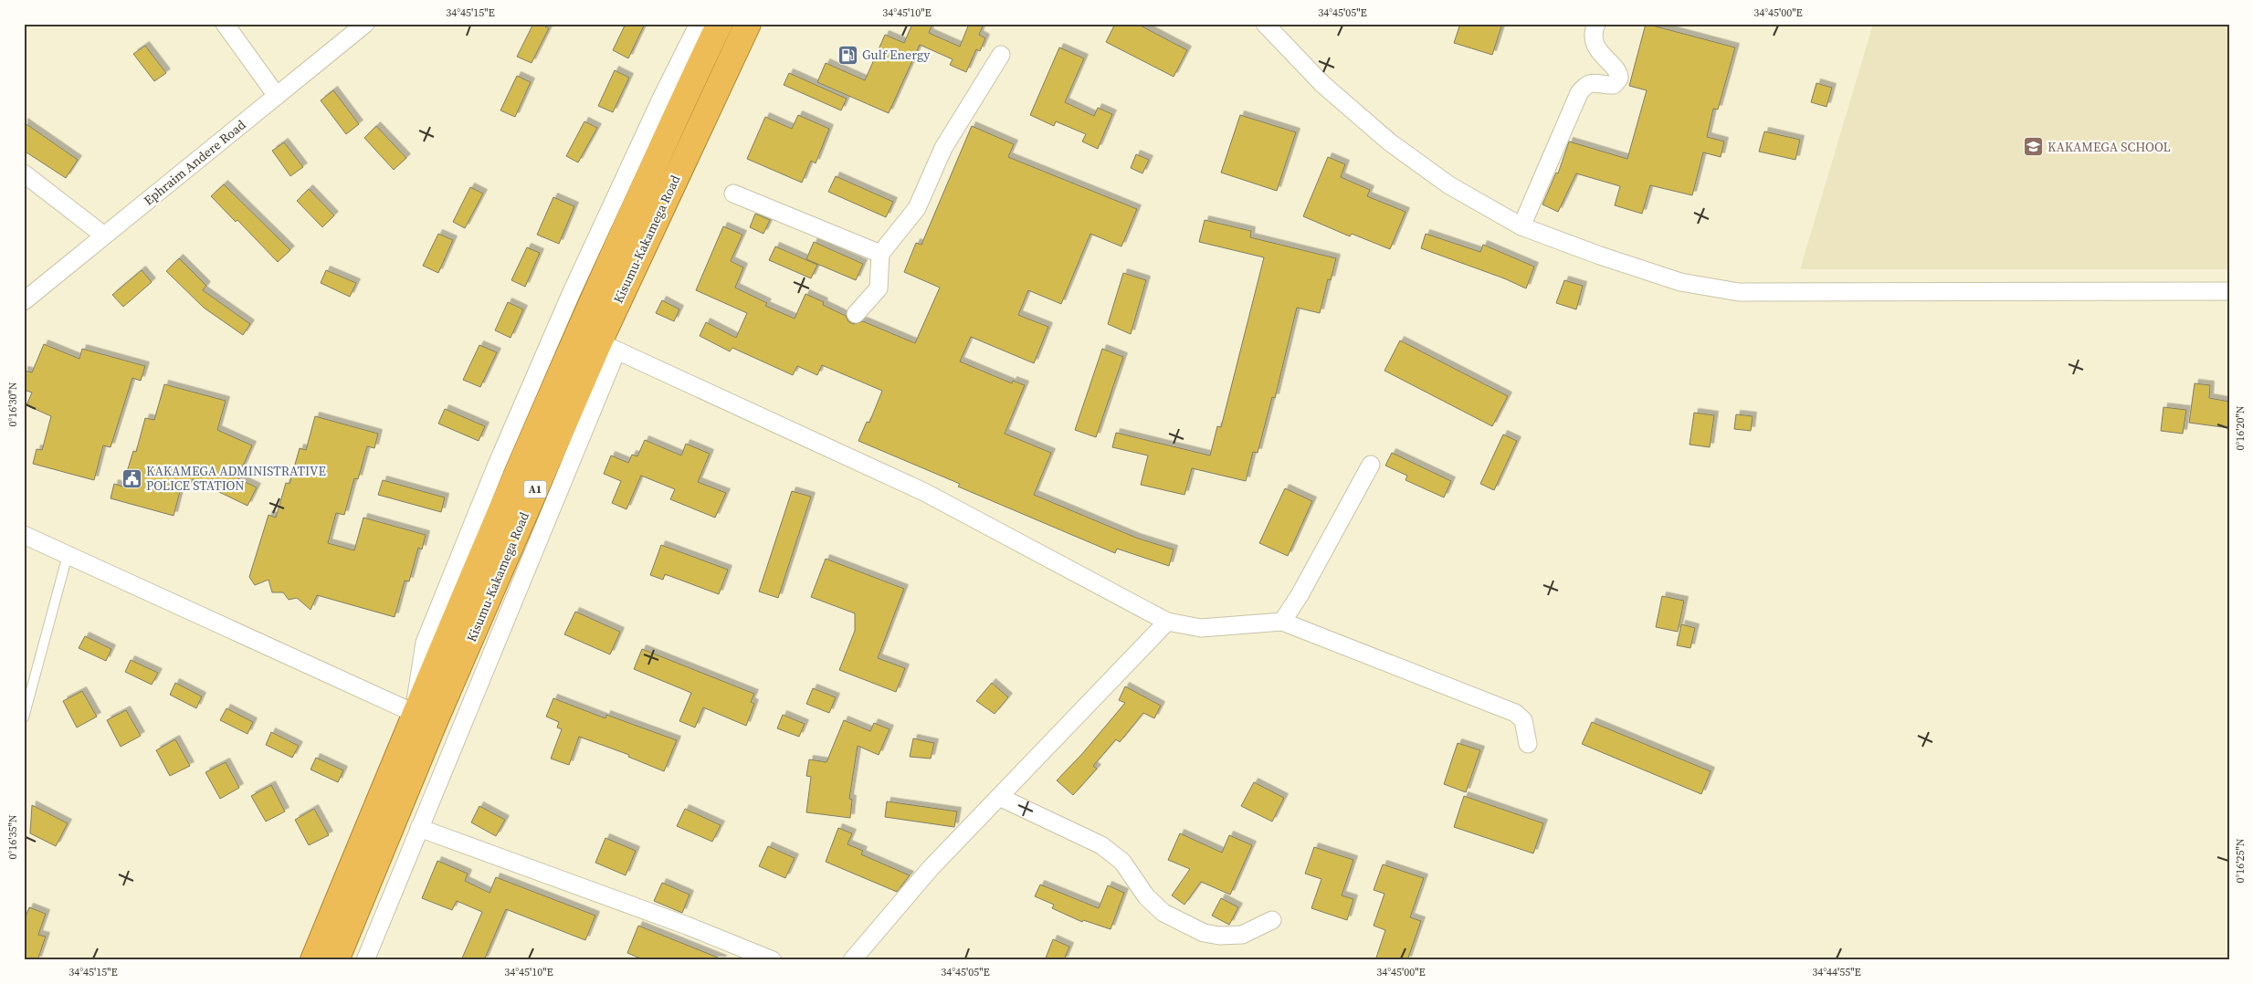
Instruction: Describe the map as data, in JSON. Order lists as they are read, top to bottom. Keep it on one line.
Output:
{"streets":{"highway":["Kisumu-Kakamega Road","A1"],"street":["Ephraim Andere Road"]},"places":{"fuel station":["Gulf Energy"],"school or university":["KAKAMEGA SCHOOL"],"public building":["KAKAMEGA ADMINISTRATIVE POLICE STATION"]},"coordinates":["34°45'15\"E","34°45'10\"E","34°45'05\"E","34°45'00\"E","0°16'30\"N","0°16'20\"N","0°16'35\"N","0°16'25\"N","34°44'55\"E"]}
